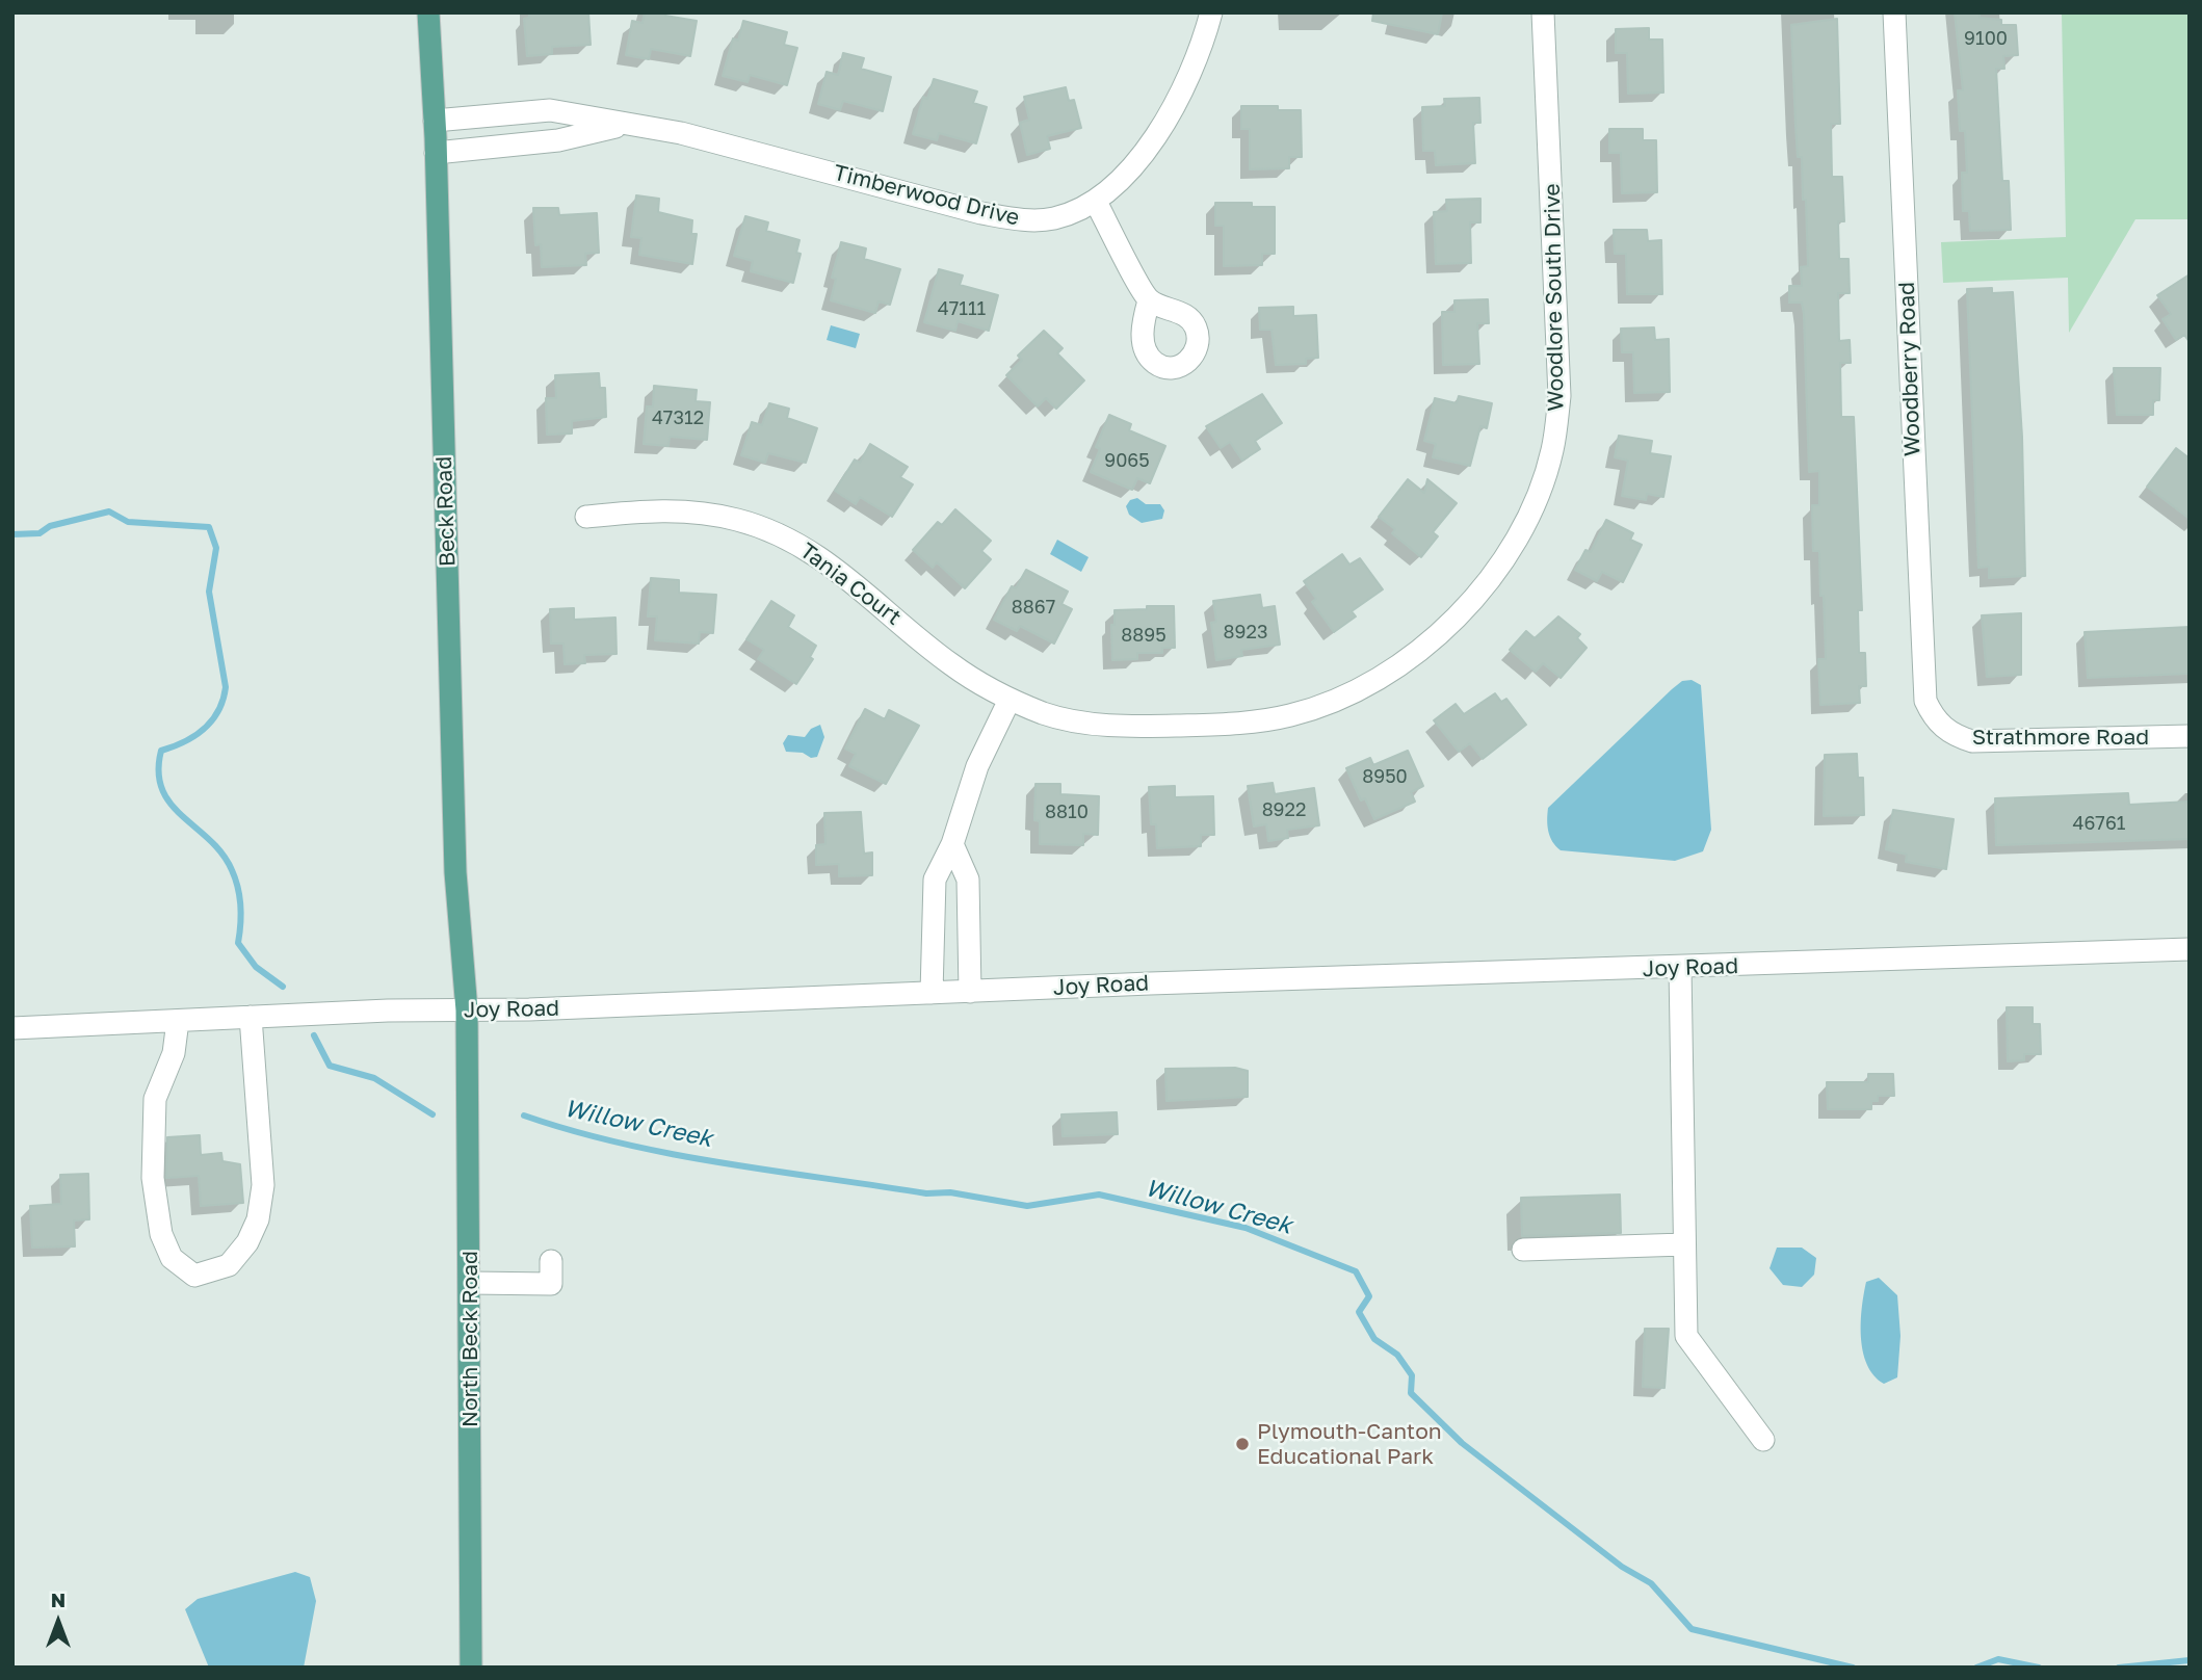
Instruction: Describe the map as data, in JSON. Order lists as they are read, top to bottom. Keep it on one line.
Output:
{"streets":{"main road":["Beck Road","North Beck Road"],"street":["Timberwood Drive","Woodlore South Drive","Woodberry Road","Tania Court","Strathmore Road","Joy Road"]},"crossings":[["Timberwood Drive","Beck Road"],["Woodlore South Drive","Tania Court"],["Woodberry Road","Strathmore Road"],["Beck Road","Joy Road"],["Beck Road","North Beck Road"],["Joy Road","North Beck Road"]],"water":["Willow Creek"],"places":["Plymouth-Canton Educational Park"],"house_numbers":["9100","47111","47312","9065","8867","8923","8895","8950","8922","8810","46761"],"north":"top"}
